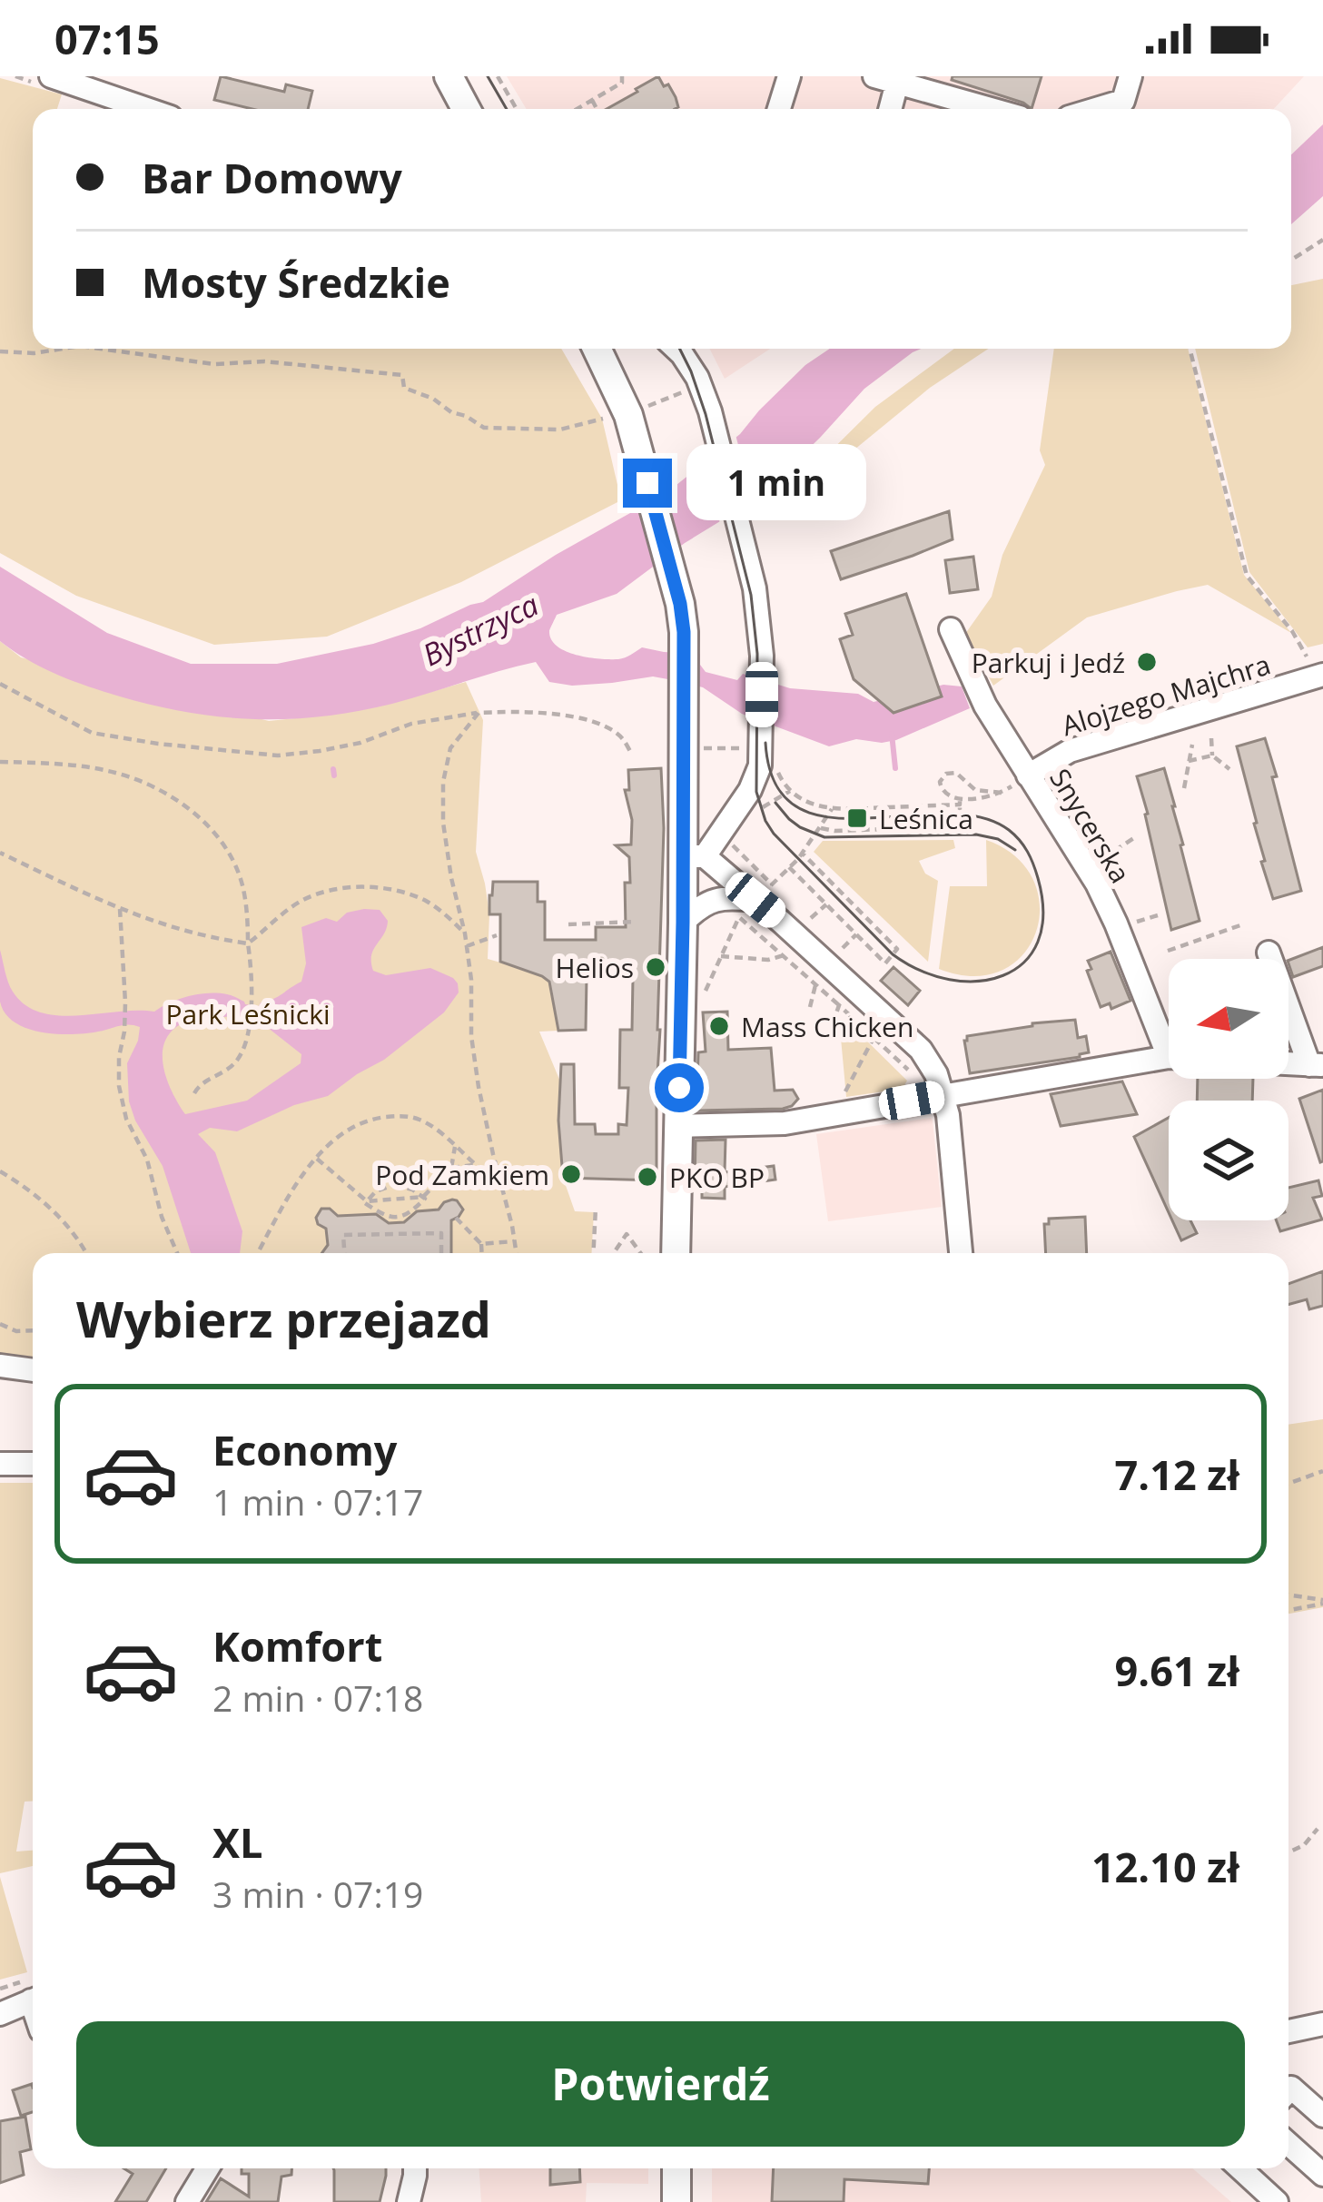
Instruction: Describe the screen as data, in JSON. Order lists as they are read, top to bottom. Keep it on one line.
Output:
{"streets":{"street":["Alojzego Majchra","Snycerska"]},"crossings":[["Alojzego Majchra","Snycerska"]],"water":["Bystrzyca"],"parks":["Park Leśnicki"],"places":{"other":["Parkuj i Jedź","Helios","Mass Chicken","Pod Zamkiem","PKO BP"],"transit":["Leśnica"]},"north":"left","page":{"status":"07:15","banner":["Bar Domowy","Mosty Średzkie"],"bubble":"1 min","heading":"Wybierz przejazd","list":[{"name":"Economy","note":"1 min · 07:17","value":"7.12 zł"},{"name":"Komfort","note":"2 min · 07:18","value":"9.61 zł"},{"name":"XL","note":"3 min · 07:19","value":"12.10 zł"}],"buttons":"Potwierdź"}}
